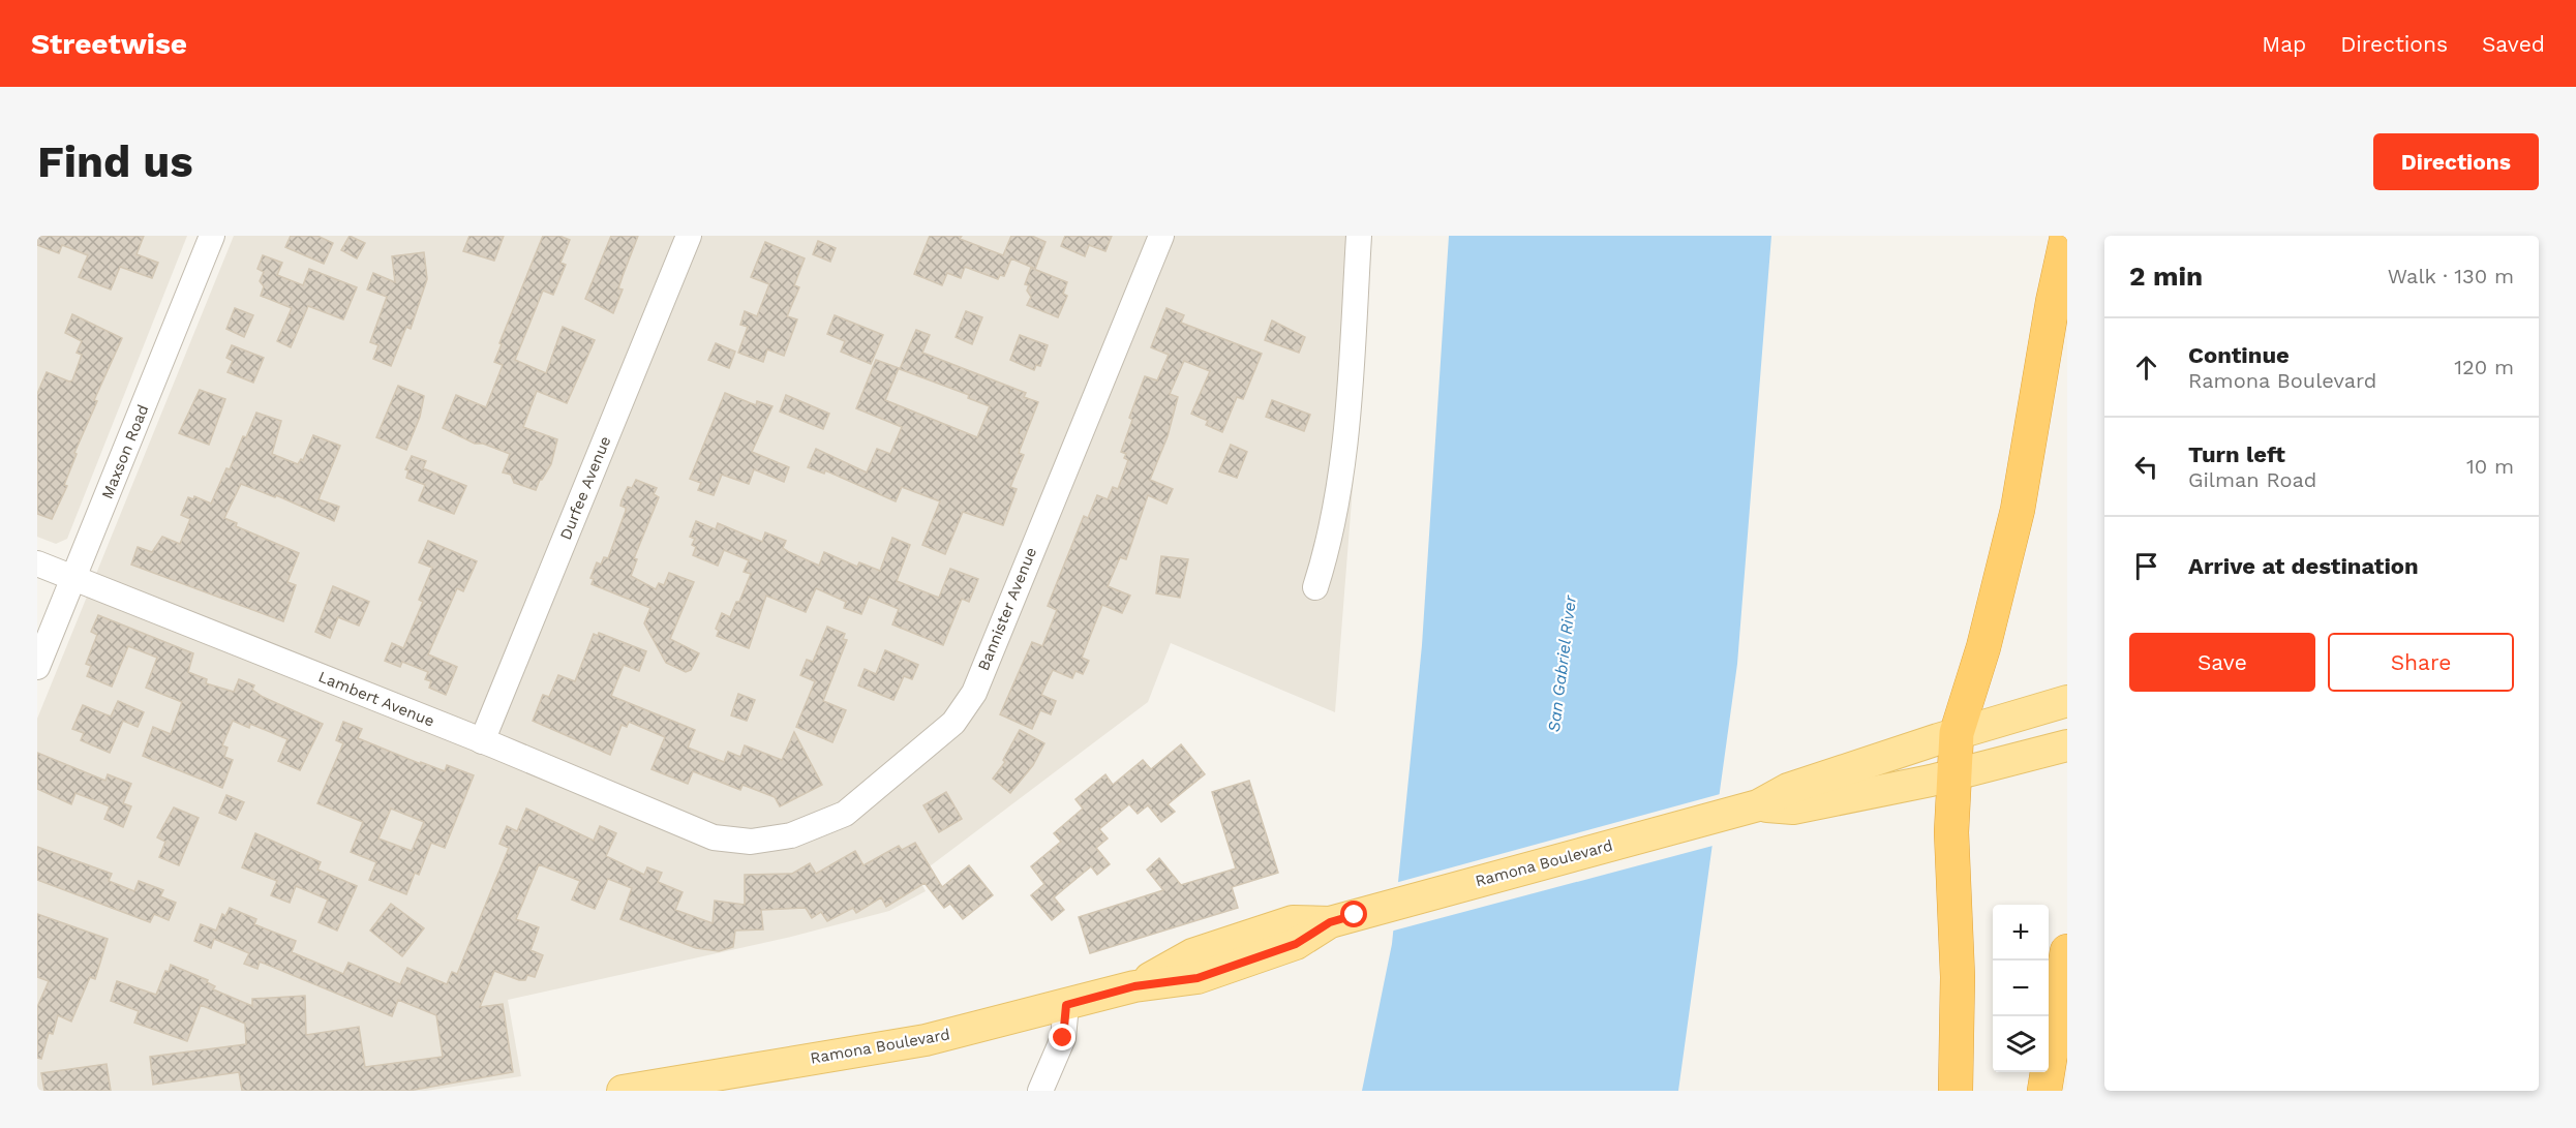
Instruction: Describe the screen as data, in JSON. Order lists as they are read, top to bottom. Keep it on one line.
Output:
{"streets":{"main road":["Ramona Boulevard"],"street":["Maxson Road","Durfee Avenue","Bannister Avenue","Lambert Avenue"]},"crossings":[["Maxson Road","Lambert Avenue"],["Durfee Avenue","Lambert Avenue"],["Bannister Avenue","Lambert Avenue"]],"water":["San Gabriel River"],"page":{"header":"Streetwise","nav":["Map","Directions","Saved"],"buttons":["Directions",["Save","Share"]],"title":"Find us","heading":["2 min","Walk · 130 m"],"list":[["Continue","Ramona Boulevard","120 m"],["Turn left","Gilman Road","10 m"],"Arrive at destination"],"map_buttons":["+","−"]}}
